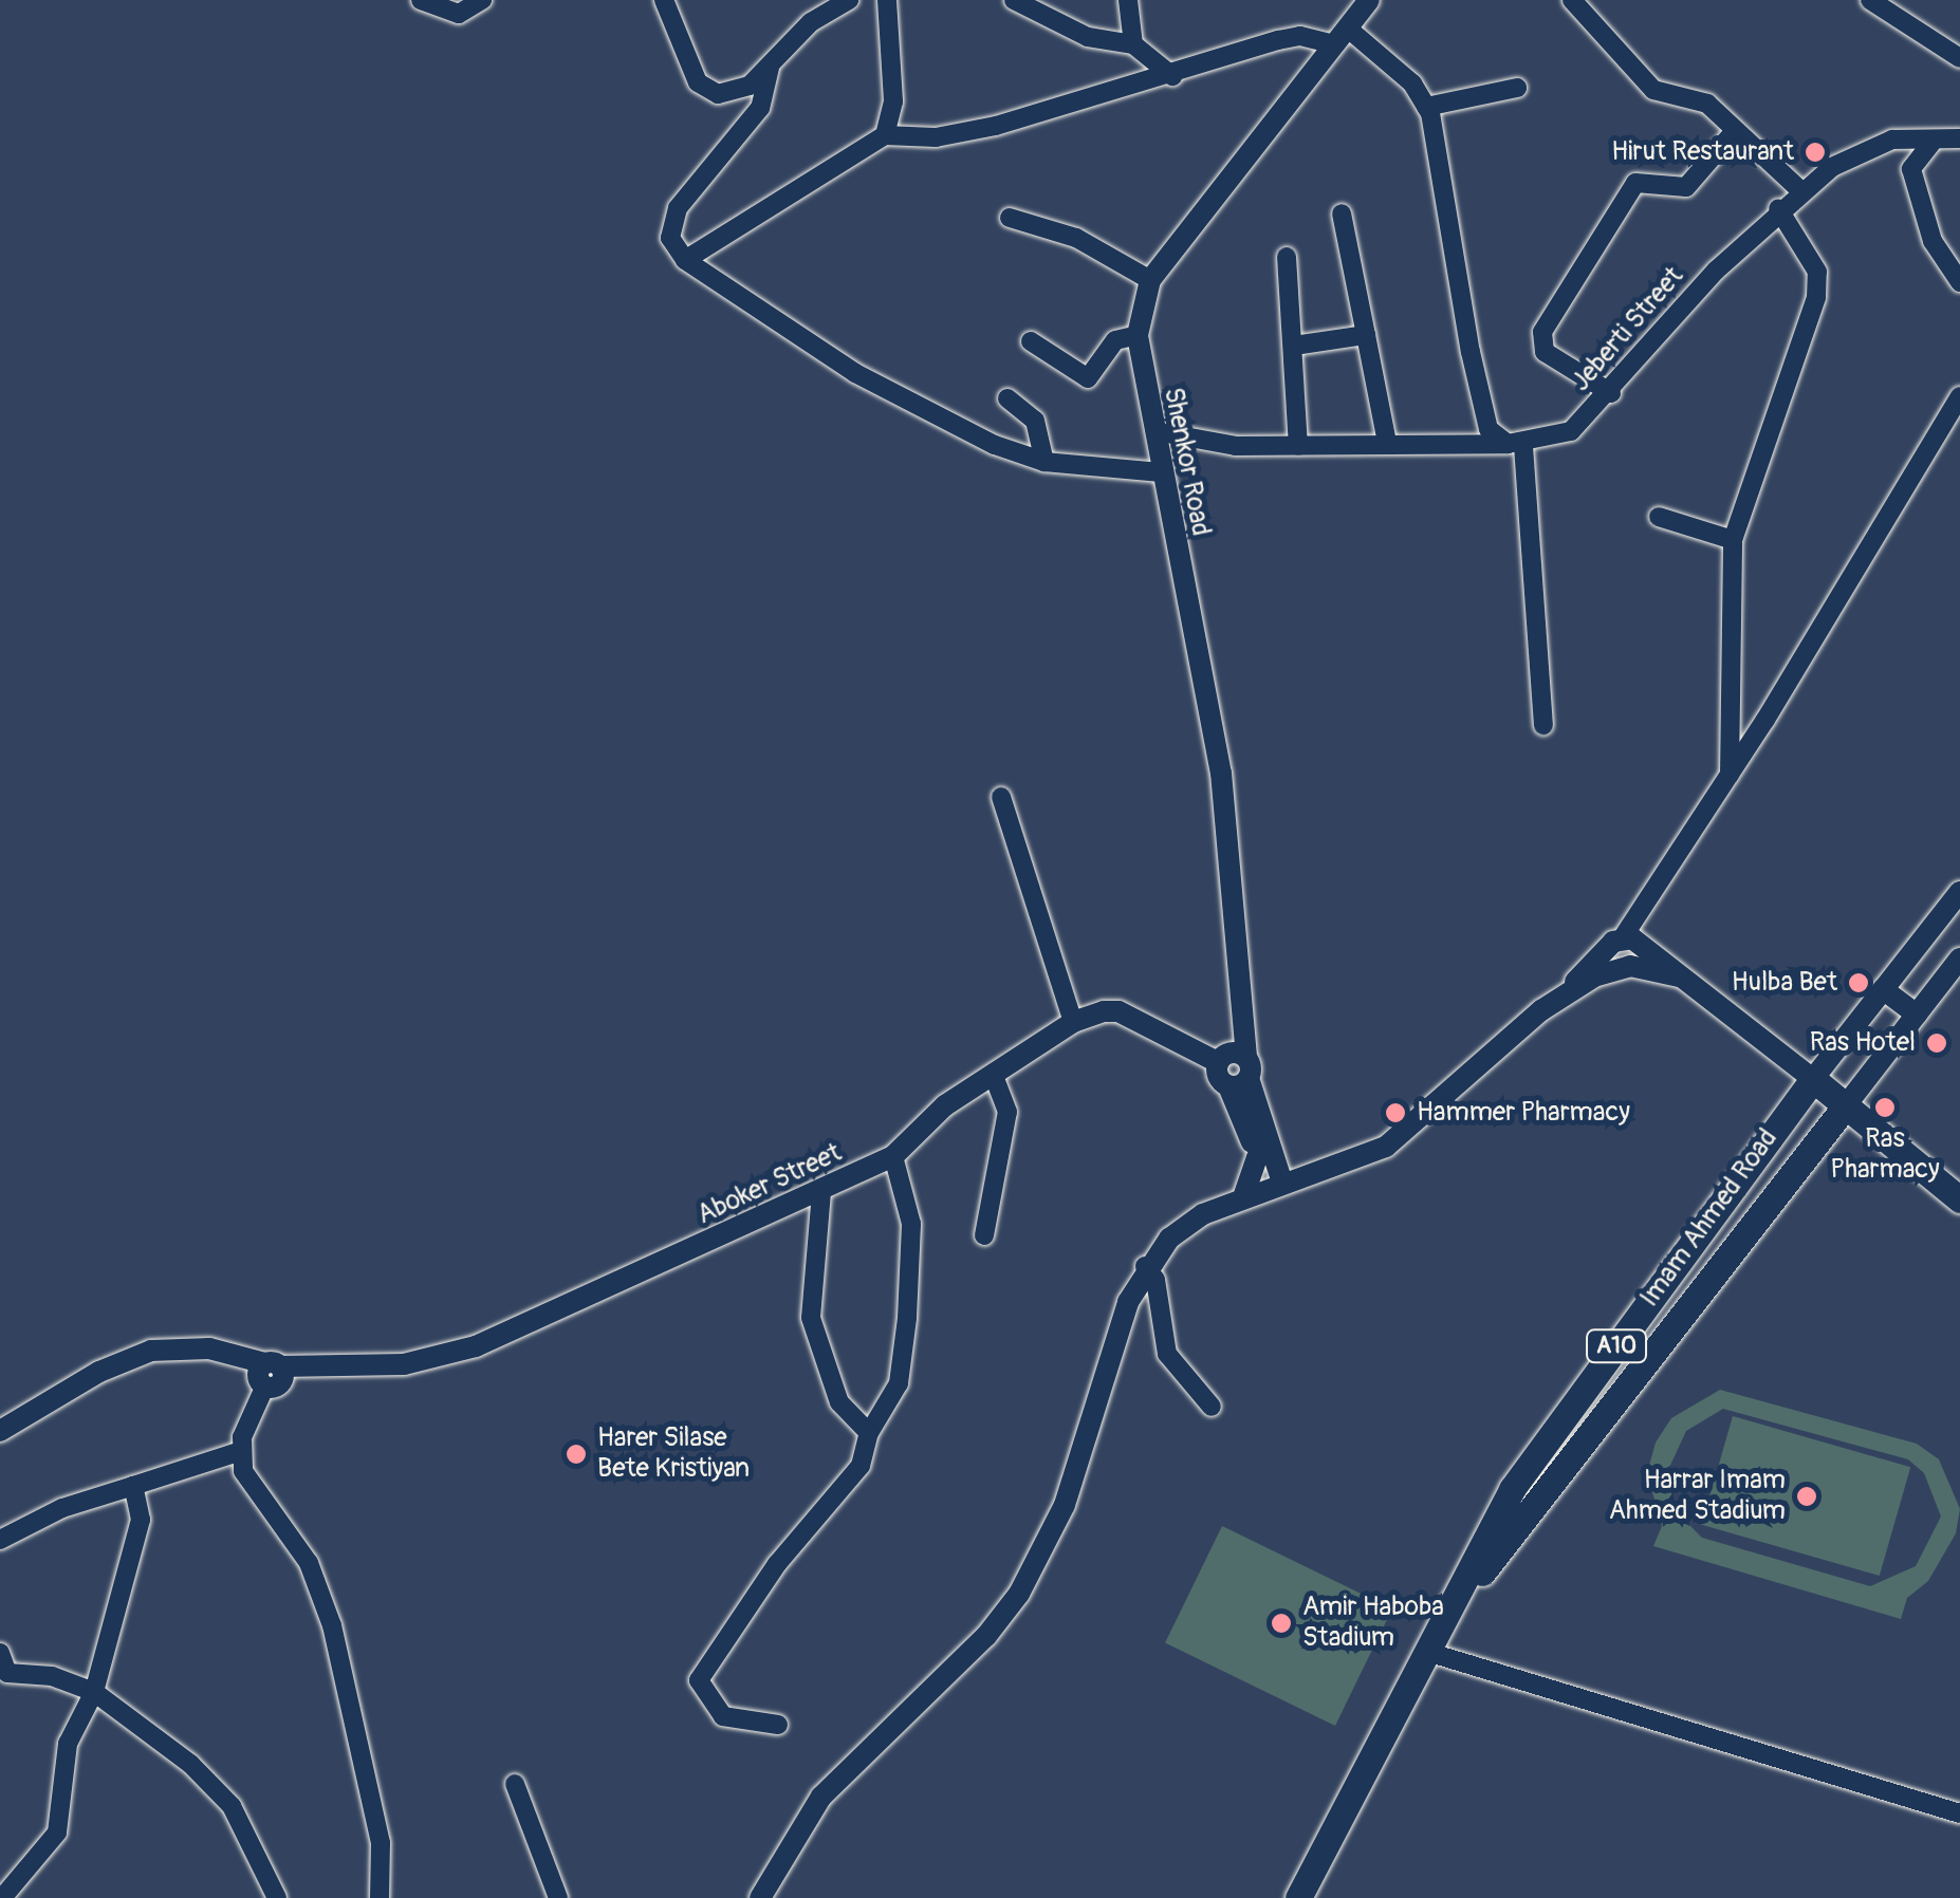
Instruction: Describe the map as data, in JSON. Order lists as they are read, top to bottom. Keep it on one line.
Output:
{"streets":{"highway":["Imam Ahmed Road","A10"],"main road":["Shenkor Road","Aboker Street"],"street":["Jeberti Street"]},"crossings":[["Jeberti Street","Shenkor Road"],["Shenkor Road","Aboker Street"]],"places":["Hirut Restaurant","Hulba Bet","Ras Hotel","Ras Pharmacy","Hammer Pharmacy","Harer Silase Bete Kristiyan","Harrar Imam Ahmed Stadium","Amir Haboba Stadium"]}
